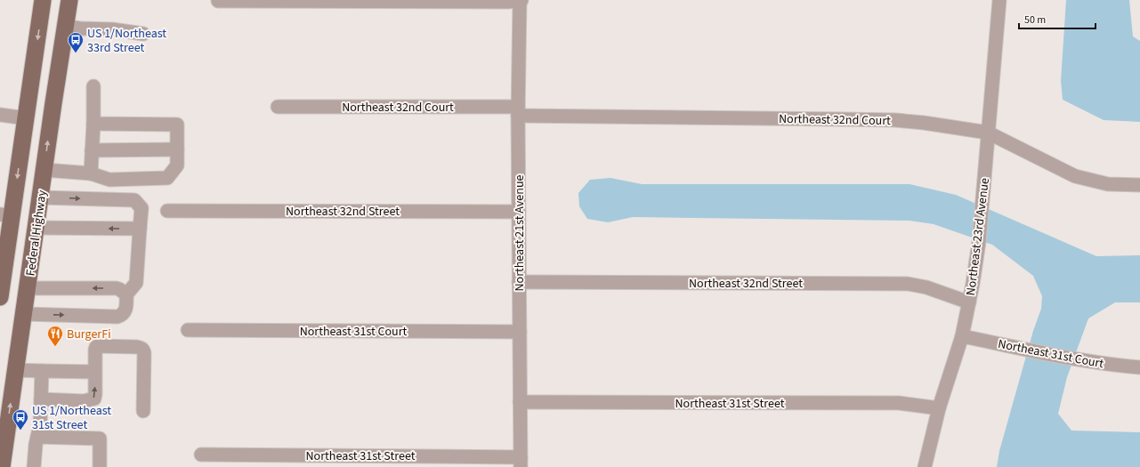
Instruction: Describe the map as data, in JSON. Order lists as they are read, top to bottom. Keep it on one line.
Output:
{"streets":{"main road":["Federal Highway"],"street":["Northeast 32nd Court","Northeast 32nd Street","Northeast 21st Avenue","Northeast 23rd Avenue","Northeast 31st Court","Northeast 31st Street"]},"crossings":[["Northeast 32nd Court","Northeast 21st Avenue"],["Northeast 32nd Court","Northeast 23rd Avenue"],["Northeast 32nd Street","Northeast 21st Avenue"],["Northeast 32nd Street","Northeast 23rd Avenue"],["Northeast 21st Avenue","Northeast 31st Court"],["Northeast 21st Avenue","Northeast 31st Street"],["Northeast 23rd Avenue","Northeast 31st Court"],["Northeast 23rd Avenue","Northeast 31st Street"]],"places":{"bus stop":["US 1/Northeast 33rd Street","US 1/Northeast 31st Street"],"restaurant":["BurgerFi"]},"scale_bar":"50 m"}
